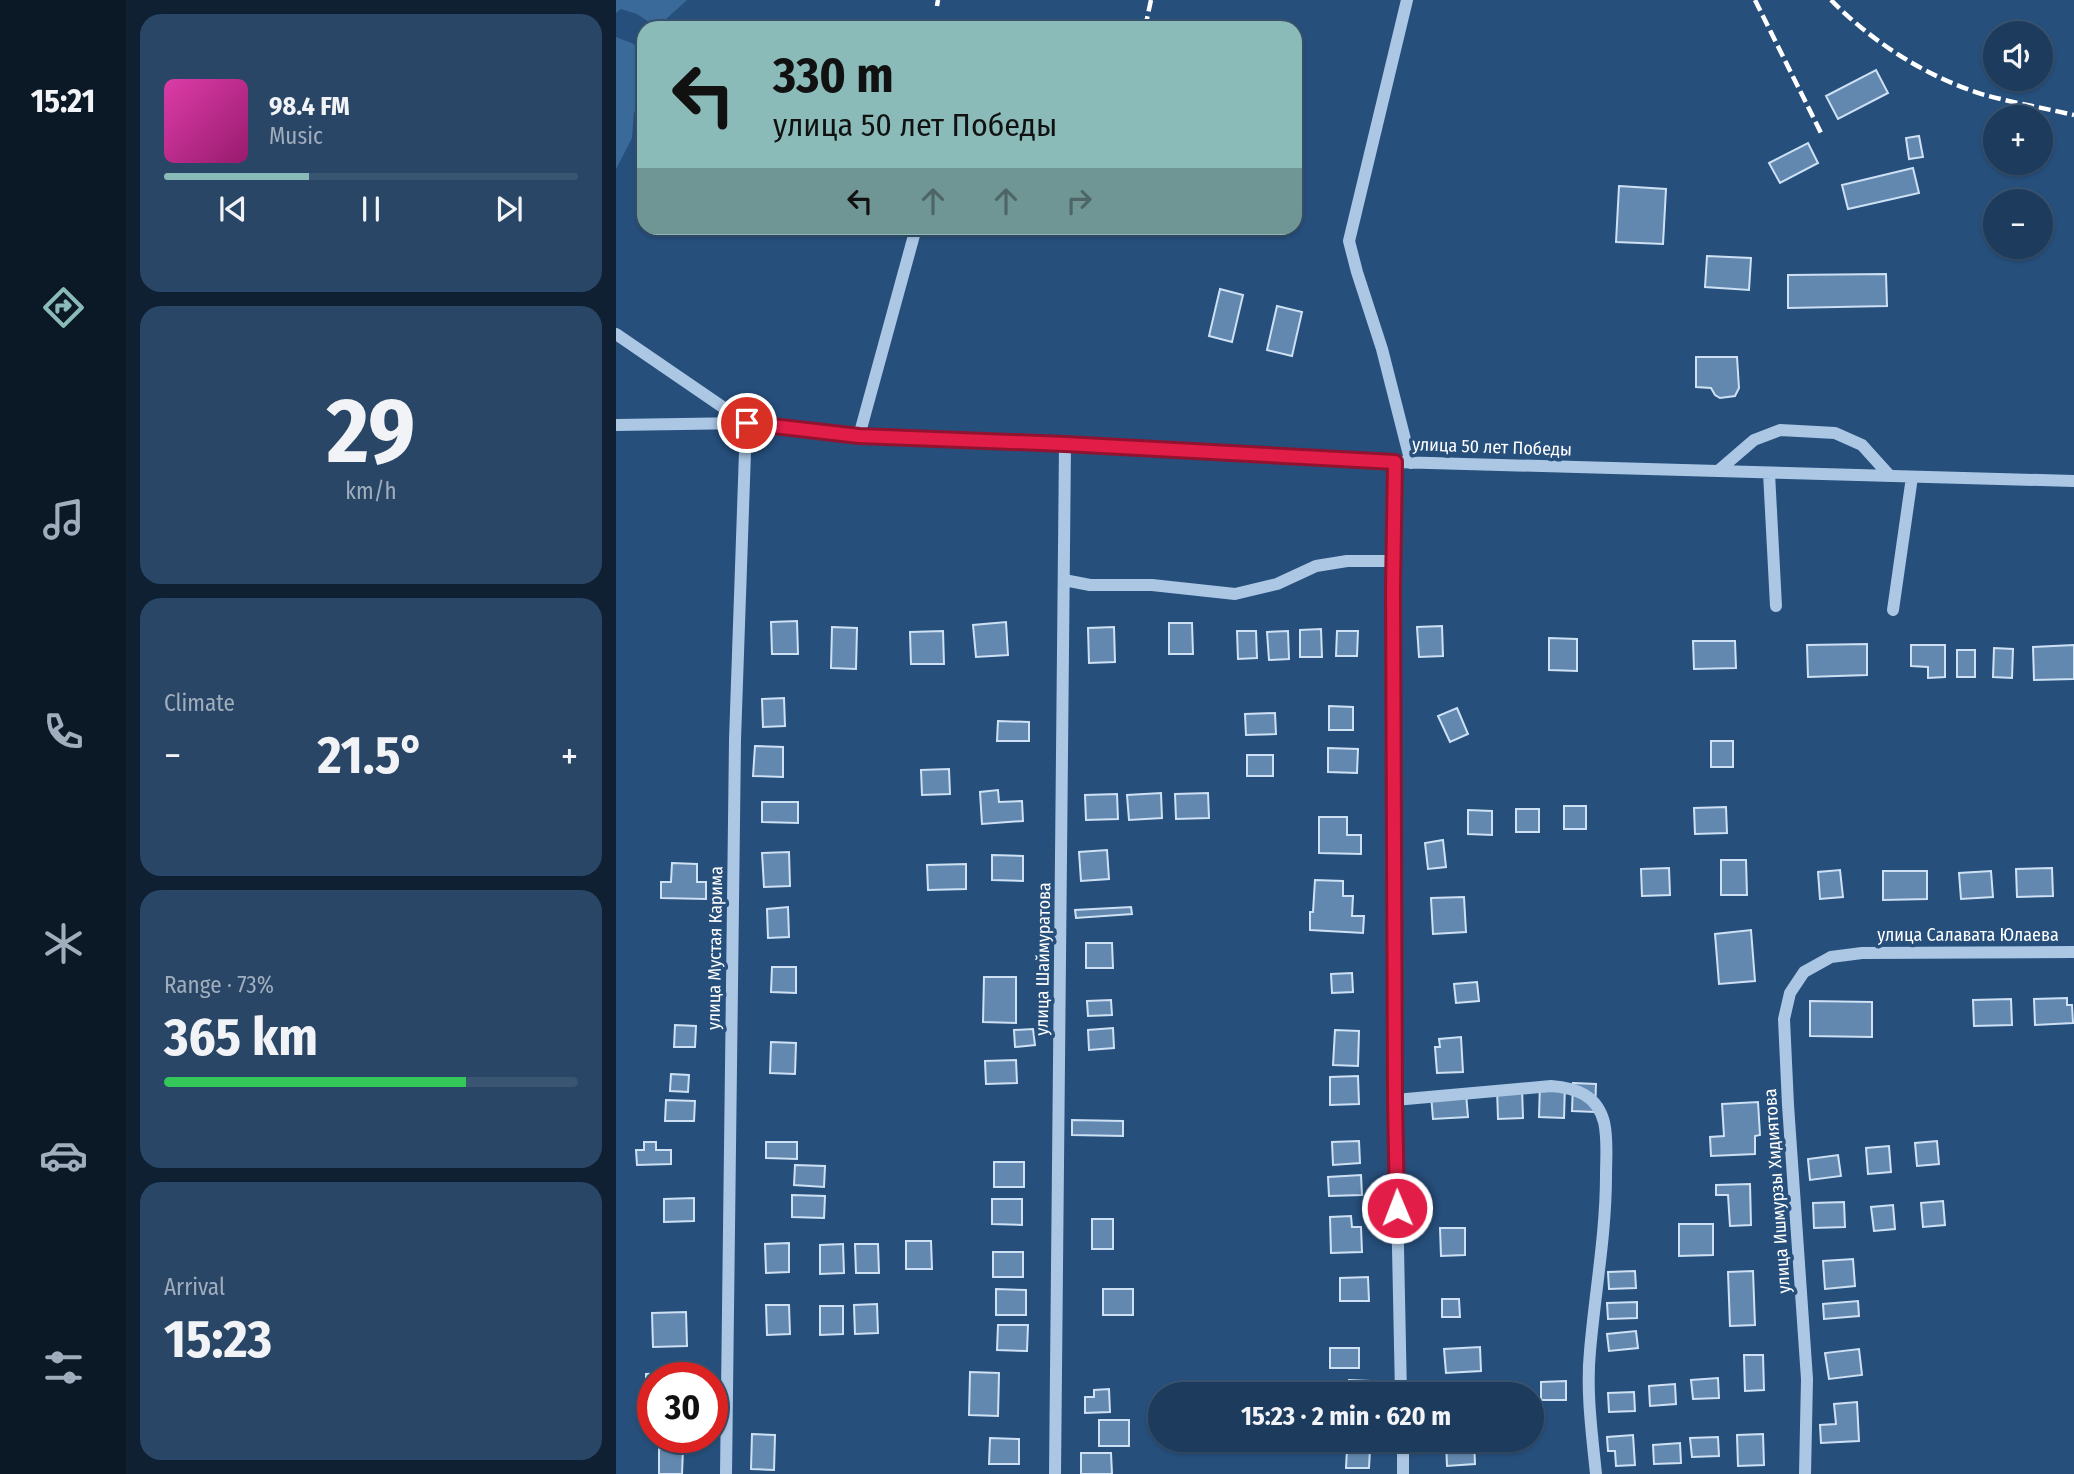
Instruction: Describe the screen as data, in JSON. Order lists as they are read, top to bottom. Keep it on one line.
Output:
{"streets":{"street":["улица 50 лет Победы","улица Салавата Юлаева","улица Мустая Карима","улица Шаймуратова","улица Ишмурзы Хидиятова"]},"crossings":[["улица 50 лет Победы","улица Мустая Карима"],["улица 50 лет Победы","улица Шаймуратова"],["улица Салавата Юлаева","улица Ишмурзы Хидиятова"]],"page":{"tabs":"15:21","map_buttons":["+","−"],"turn":["330 m","улица 50 лет Победы"],"song":["98.4 FM","Music"],"tile":[["29","km/h"],"Climate",["Range · 73%","365 km"],["Arrival","15:23"]],"heat":["−","21.5°","+"],"limit":"30","trip":"15:23 · 2 min · 620 m"}}
